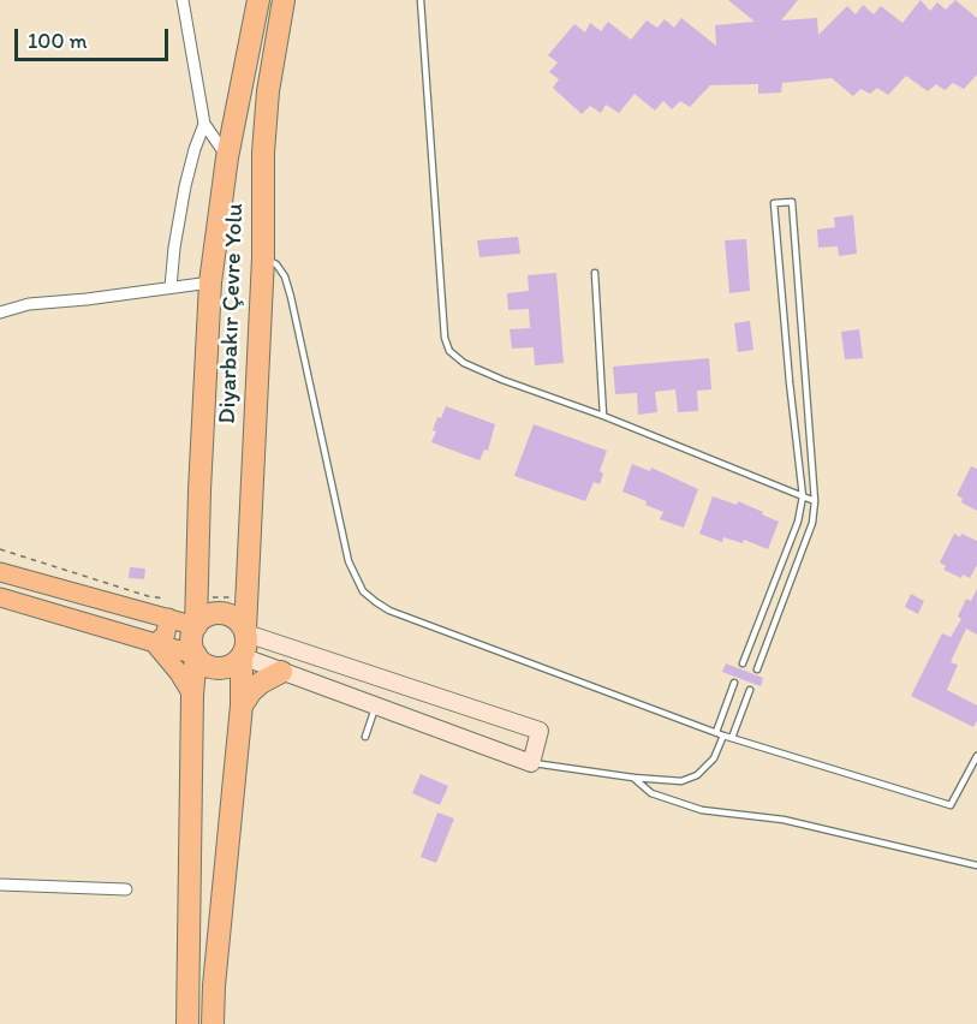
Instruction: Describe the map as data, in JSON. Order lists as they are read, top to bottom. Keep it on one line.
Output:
{"streets":{"highway":["Diyarbakır Çevre Yolu"]},"scale_bar":"100 m"}
